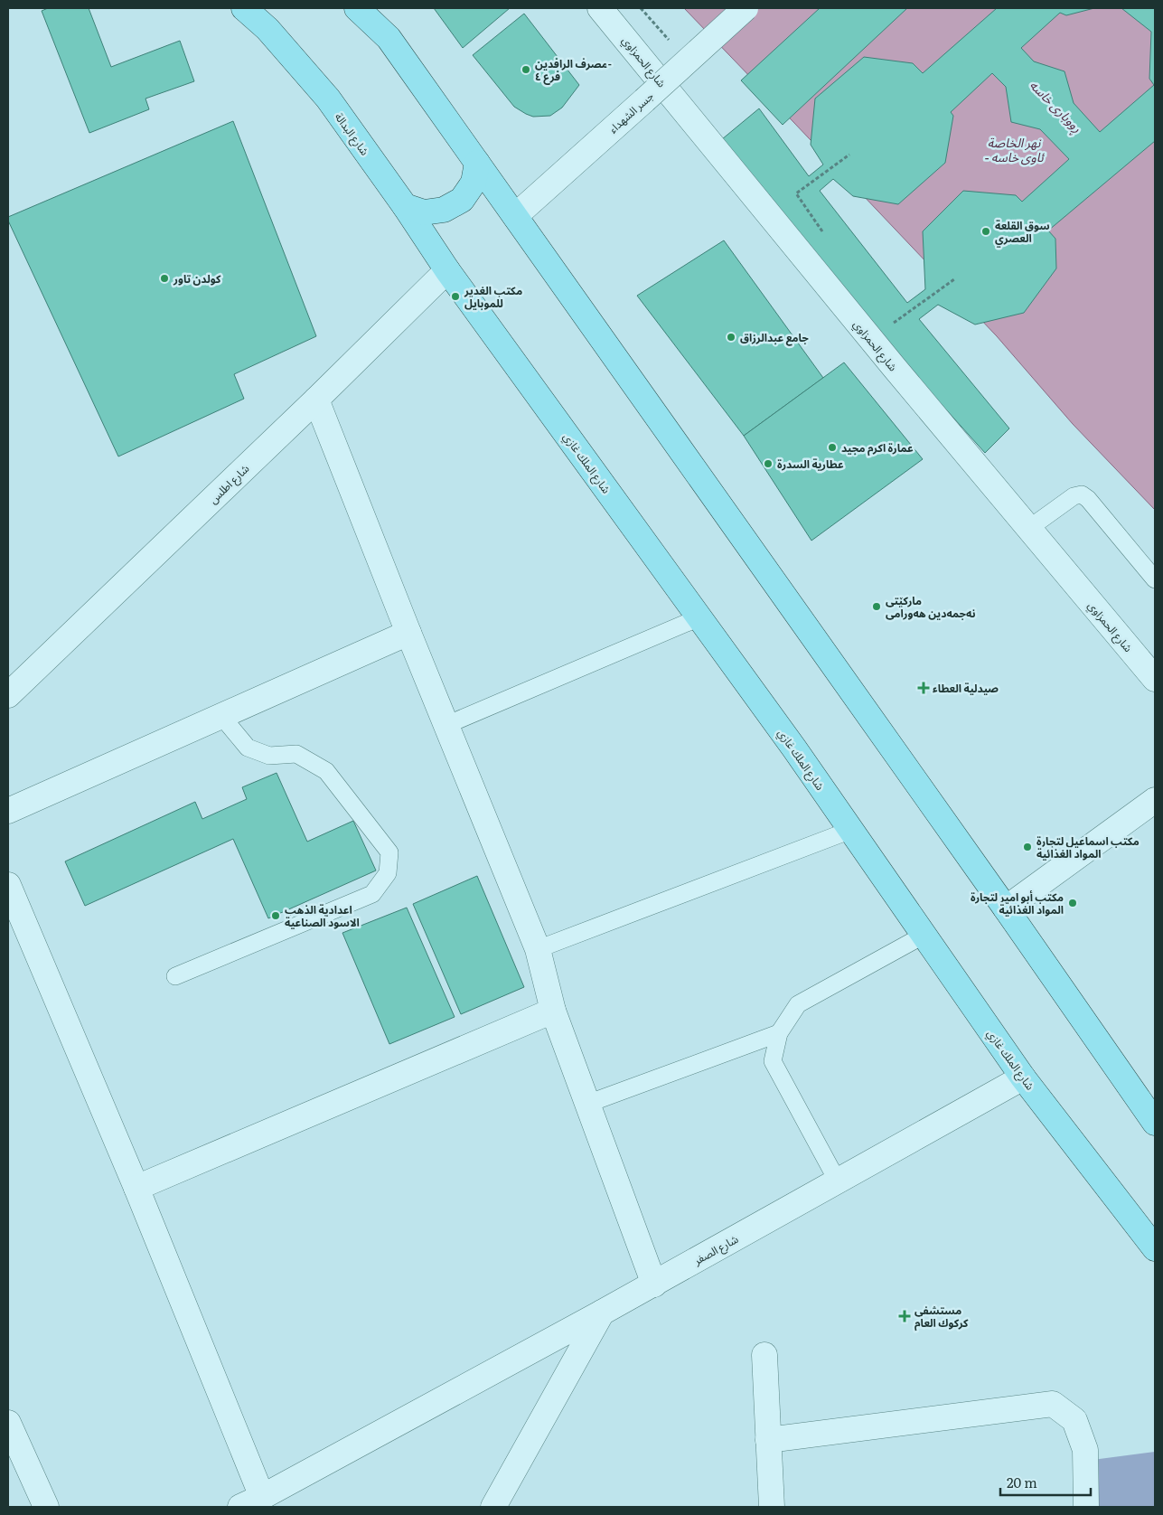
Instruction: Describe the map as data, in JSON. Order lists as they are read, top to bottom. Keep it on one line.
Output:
{"streets":{"main road":["شارع البدالة","شارع الملك غازي"],"street":["شارع الحمزاوي","جسر الشهداء","شارع اطلس","شارع الصفر"]},"crossings":[["شارع البدالة","شارع الملك غازي"],["شارع البدالة","شارع اطلس"],["شارع الملك غازي","شارع اطلس"],["شارع الملك غازي","شارع الصفر"]],"water":["ڕووباری خاسە","نهر الخاصة - ئاوی خاسە"],"places":{"other":["مصرف الرافدين- فرع ٤","سوق القلعة العصري","کولدن تاور","مكتب الغدير للموبايل","جامع عبدالرزاق","عمارة اكرم مجيد","عطارية السدرة","مارکێتی نەجمەدین هەورامی","مكتب اسماعيل لتجارة المواد الغذائية","مكتب أبو امير لتجارة المواد الغذائية","اعدادية الذهب الاسود الصناعية"],"health":["صيدلية العطاء","مستشفى كركوك العام"]},"scale_bar":"20 m"}
